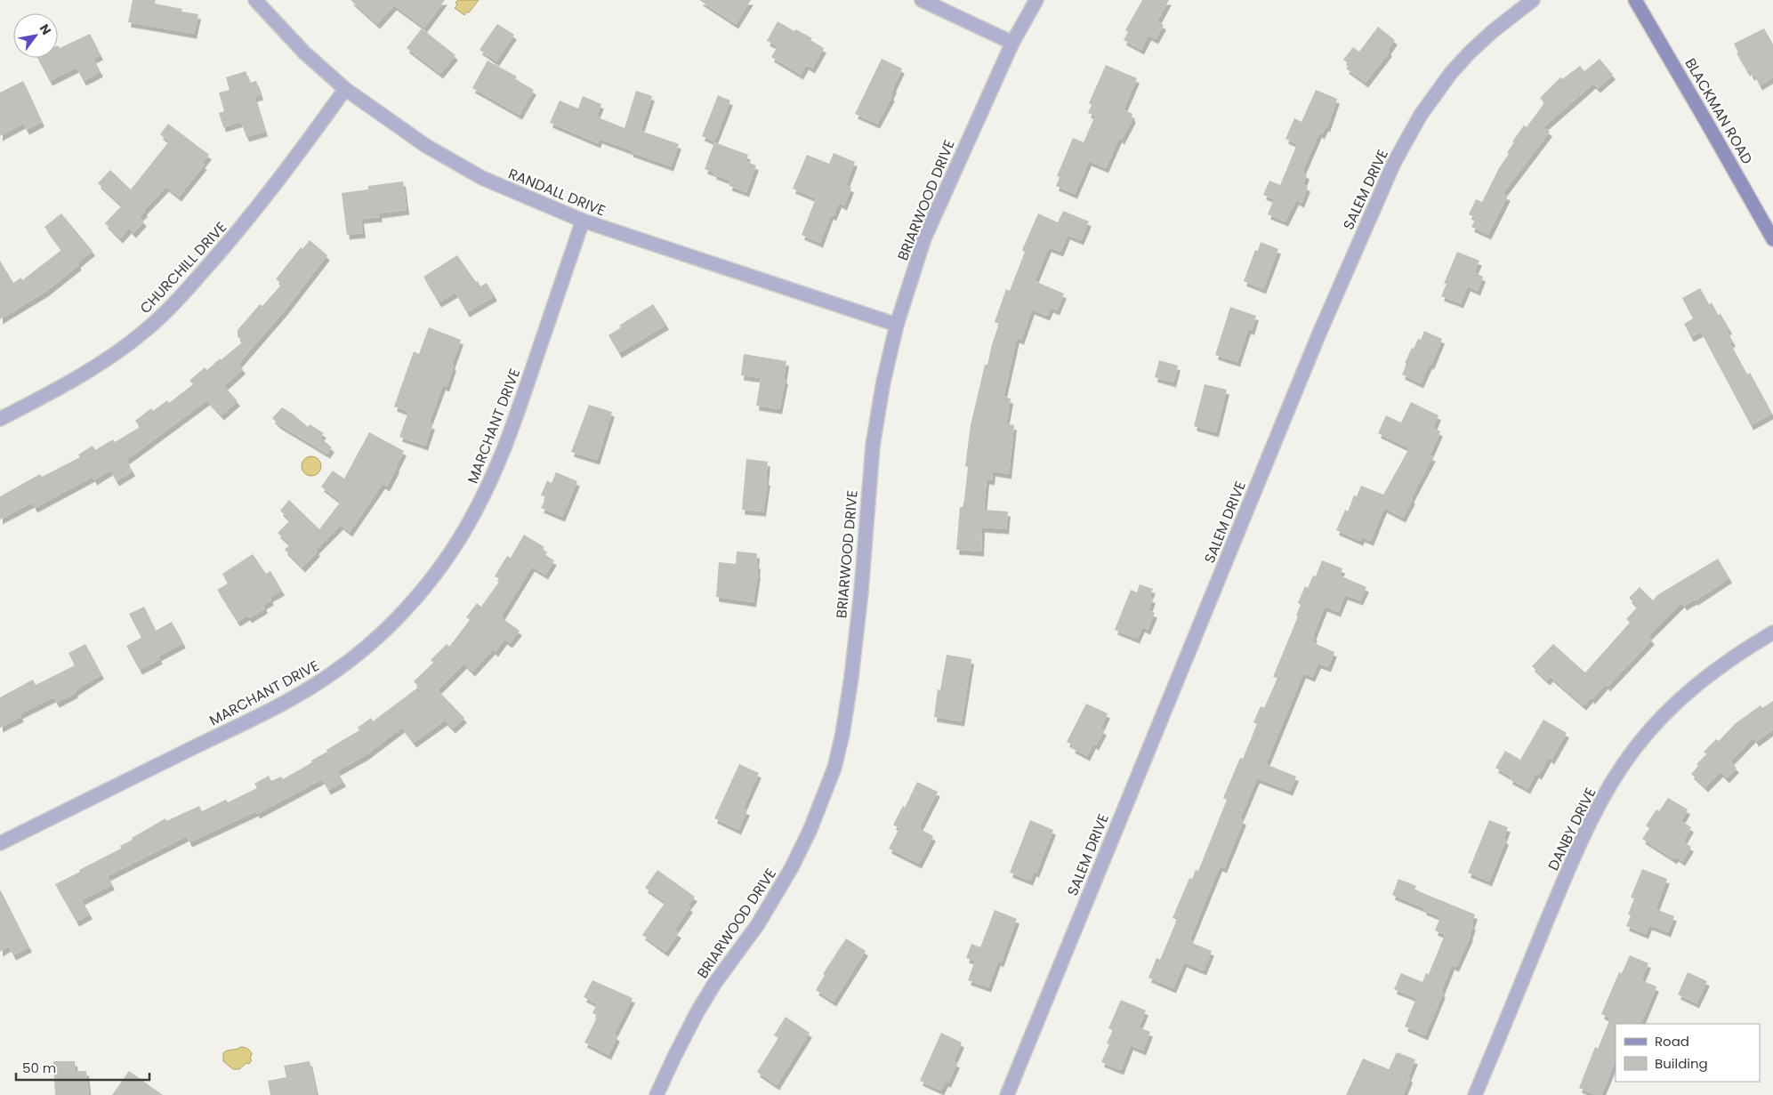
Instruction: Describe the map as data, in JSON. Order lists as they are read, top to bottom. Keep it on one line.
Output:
{"streets":{"street":["BLACKMAN ROAD","SALEM DRIVE","RANDALL DRIVE","BRIARWOOD DRIVE","CHURCHILL DRIVE","MARCHANT DRIVE","DANBY DRIVE"]},"crossings":[["RANDALL DRIVE","BRIARWOOD DRIVE"],["RANDALL DRIVE","CHURCHILL DRIVE"],["RANDALL DRIVE","MARCHANT DRIVE"]],"legend":["Road","Building"],"scale_bar":"50 m","north":"top right"}
